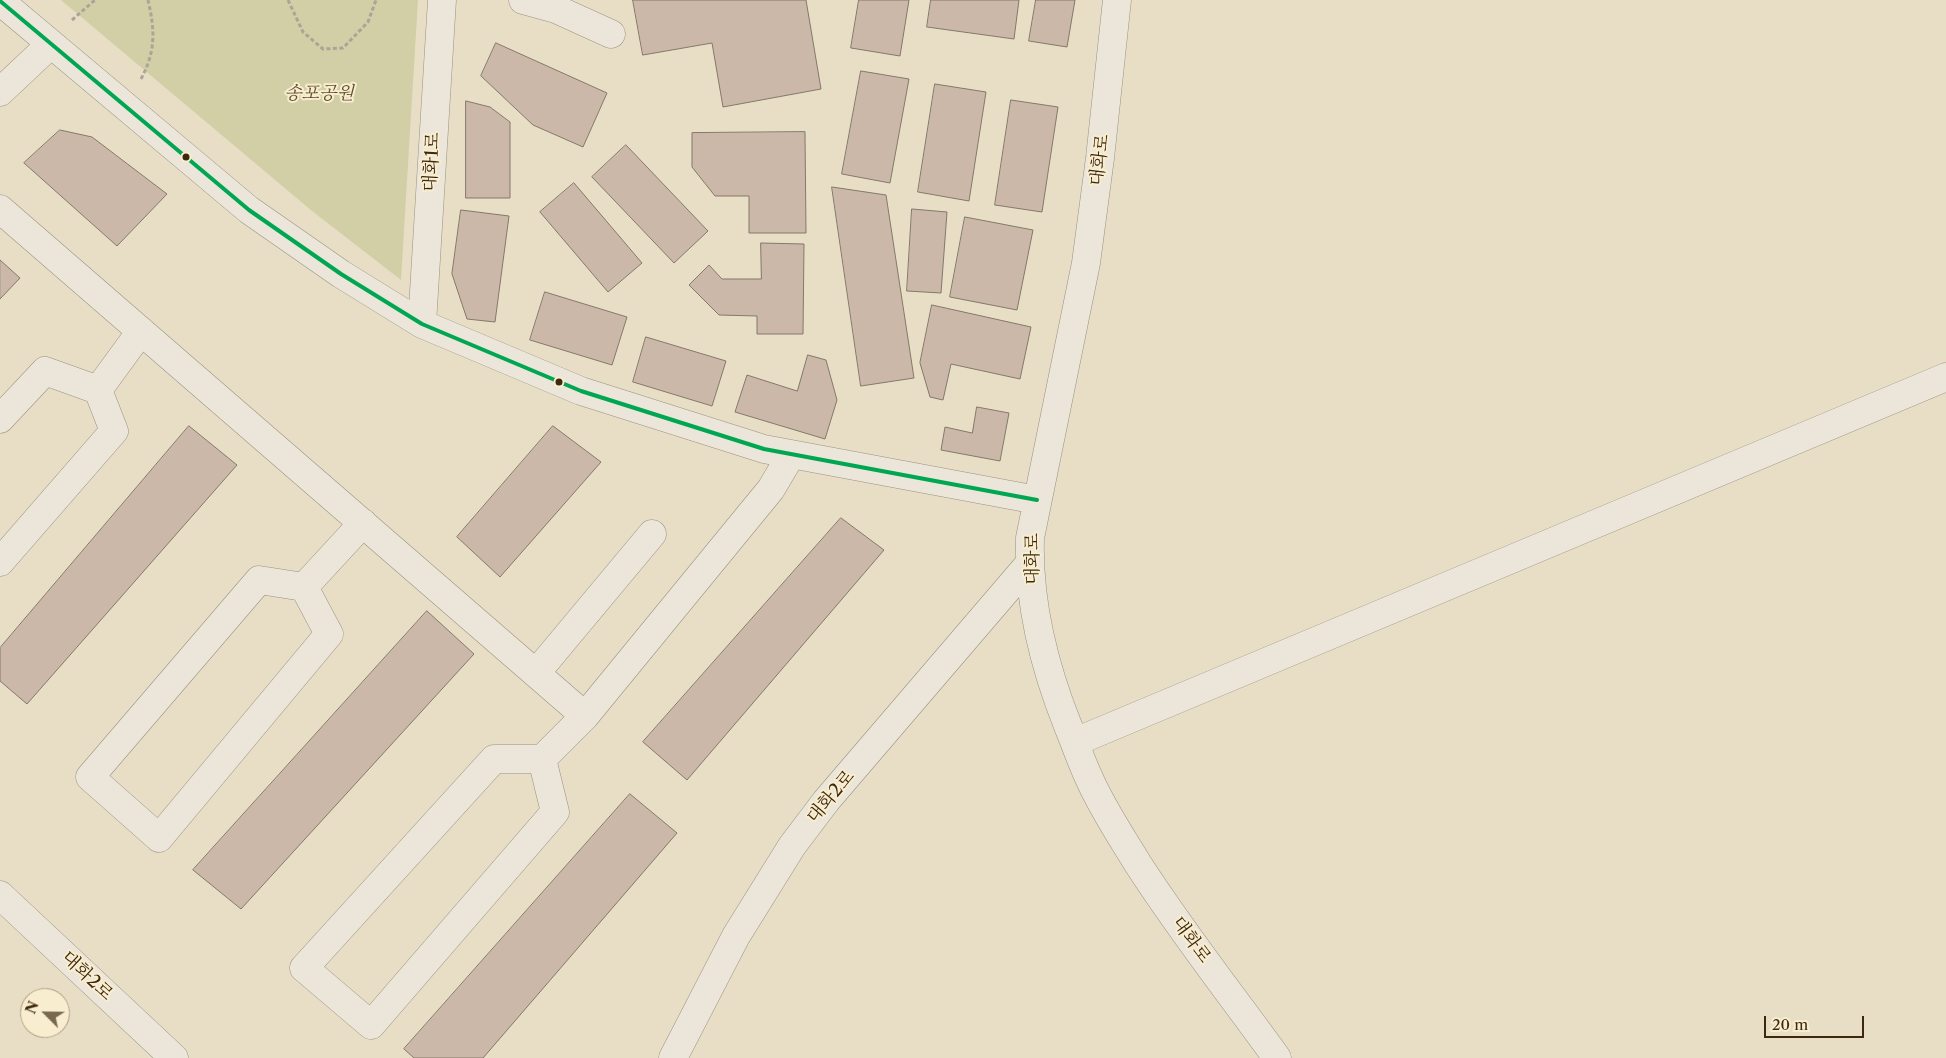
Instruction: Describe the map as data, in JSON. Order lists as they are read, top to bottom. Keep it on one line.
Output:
{"streets":{"street":["대화로","대화1로","대화2로"]},"crossings":[["대화로","대화2로"]],"parks":["송포공원"],"scale_bar":"20 m","north":"top left"}
